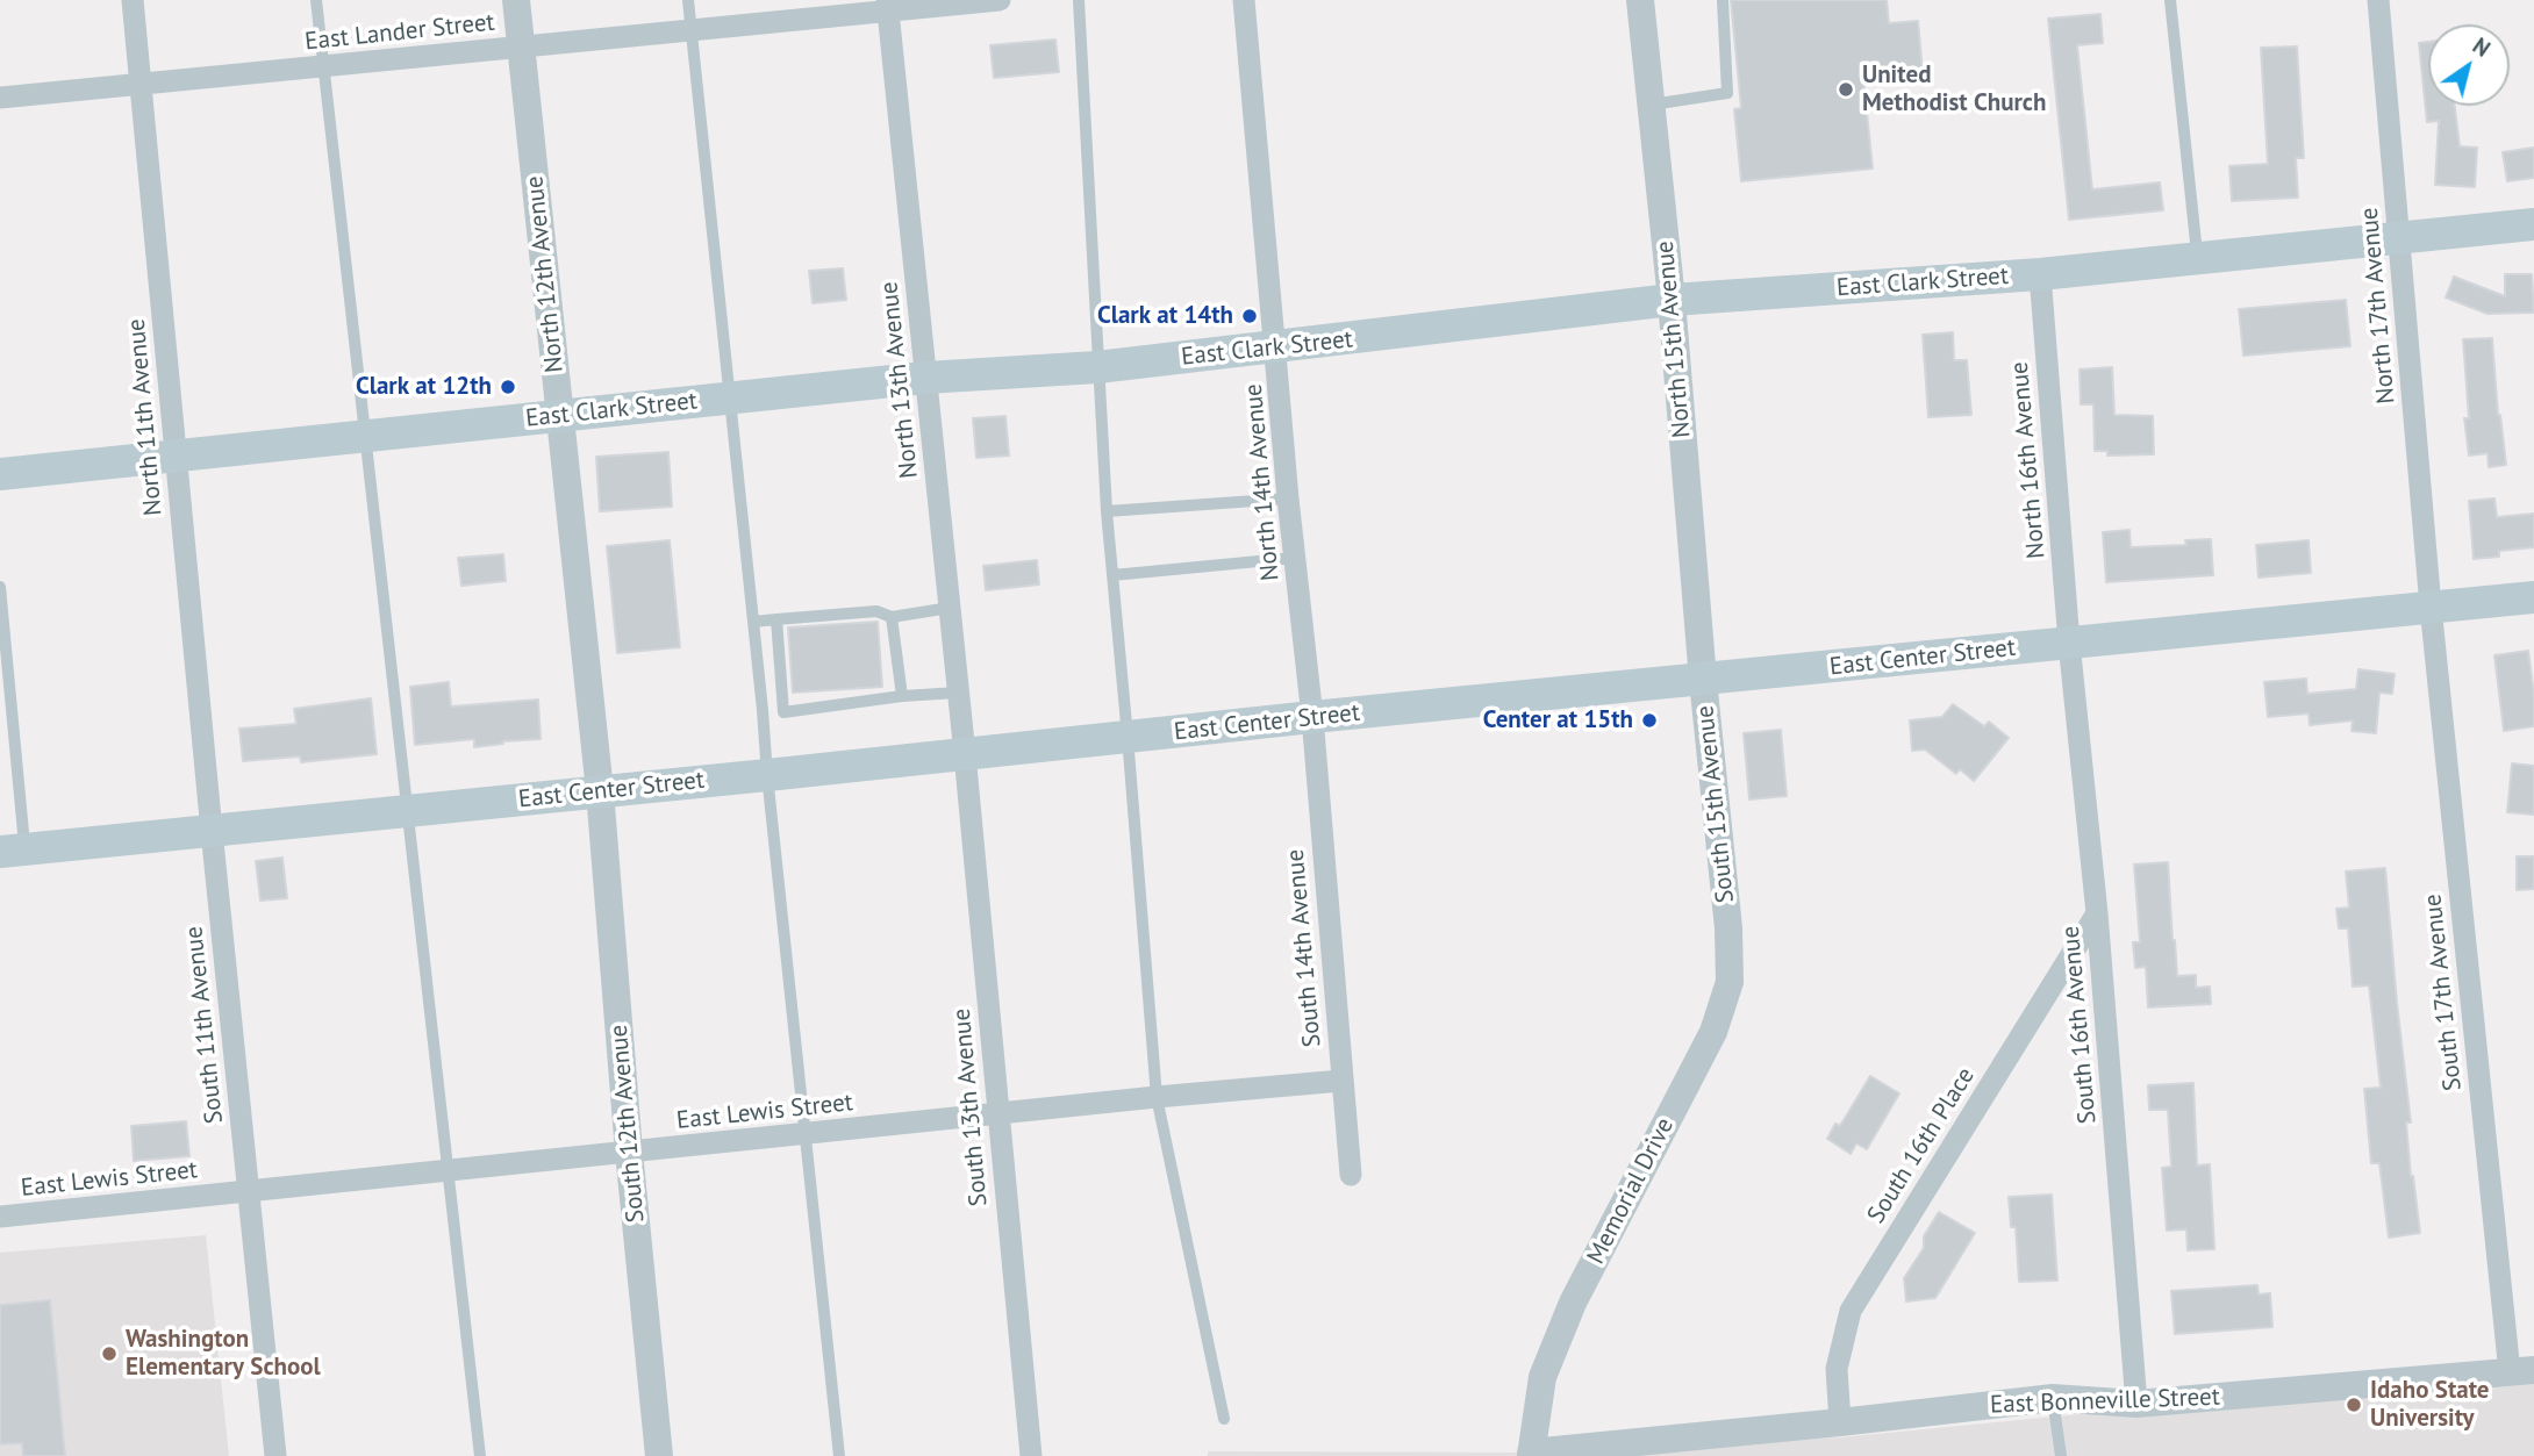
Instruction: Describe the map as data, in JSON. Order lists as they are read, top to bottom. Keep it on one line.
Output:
{"streets":{"main road":["East Clark Street","East Center Street"],"street":["East Lander Street","North 12th Avenue","North 17th Avenue","North 15th Avenue","North 13th Avenue","North 11th Avenue","North 16th Avenue","North 14th Avenue","South 15th Avenue","South 14th Avenue","South 17th Avenue","South 11th Avenue","South 16th Avenue","South 13th Avenue","East Lewis Street","South 12th Avenue","South 16th Place","Memorial Drive","East Bonneville Street"]},"crossings":[["East Lander Street","North 12th Avenue"],["East Lander Street","North 13th Avenue"],["East Lander Street","North 11th Avenue"],["North 12th Avenue","East Clark Street"],["North 12th Avenue","East Center Street"],["North 12th Avenue","South 12th Avenue"],["East Clark Street","North 17th Avenue"],["East Clark Street","North 15th Avenue"],["East Clark Street","North 13th Avenue"],["East Clark Street","North 11th Avenue"],["East Clark Street","North 16th Avenue"],["East Clark Street","North 14th Avenue"],["North 17th Avenue","East Center Street"],["North 17th Avenue","South 17th Avenue"],["North 15th Avenue","East Center Street"],["North 15th Avenue","South 15th Avenue"],["North 13th Avenue","East Center Street"],["North 13th Avenue","South 13th Avenue"],["North 11th Avenue","East Center Street"],["North 11th Avenue","South 11th Avenue"],["North 16th Avenue","East Center Street"],["North 16th Avenue","South 16th Avenue"],["North 14th Avenue","East Center Street"],["North 14th Avenue","South 14th Avenue"],["East Center Street","South 15th Avenue"],["East Center Street","South 14th Avenue"],["East Center Street","South 17th Avenue"],["East Center Street","South 11th Avenue"],["East Center Street","South 16th Avenue"],["East Center Street","South 13th Avenue"],["East Center Street","South 12th Avenue"],["South 15th Avenue","Memorial Drive"],["South 14th Avenue","East Lewis Street"],["South 17th Avenue","East Bonneville Street"],["South 11th Avenue","East Lewis Street"],["South 16th Avenue","South 16th Place"],["South 16th Avenue","East Bonneville Street"],["South 13th Avenue","East Lewis Street"],["East Lewis Street","South 12th Avenue"],["South 16th Place","East Bonneville Street"],["Memorial Drive","East Bonneville Street"]],"places":["United Methodist Church","Clark at 14th","Clark at 12th","Center at 15th","Washington Elementary School","Idaho State University"],"north":"top right"}
